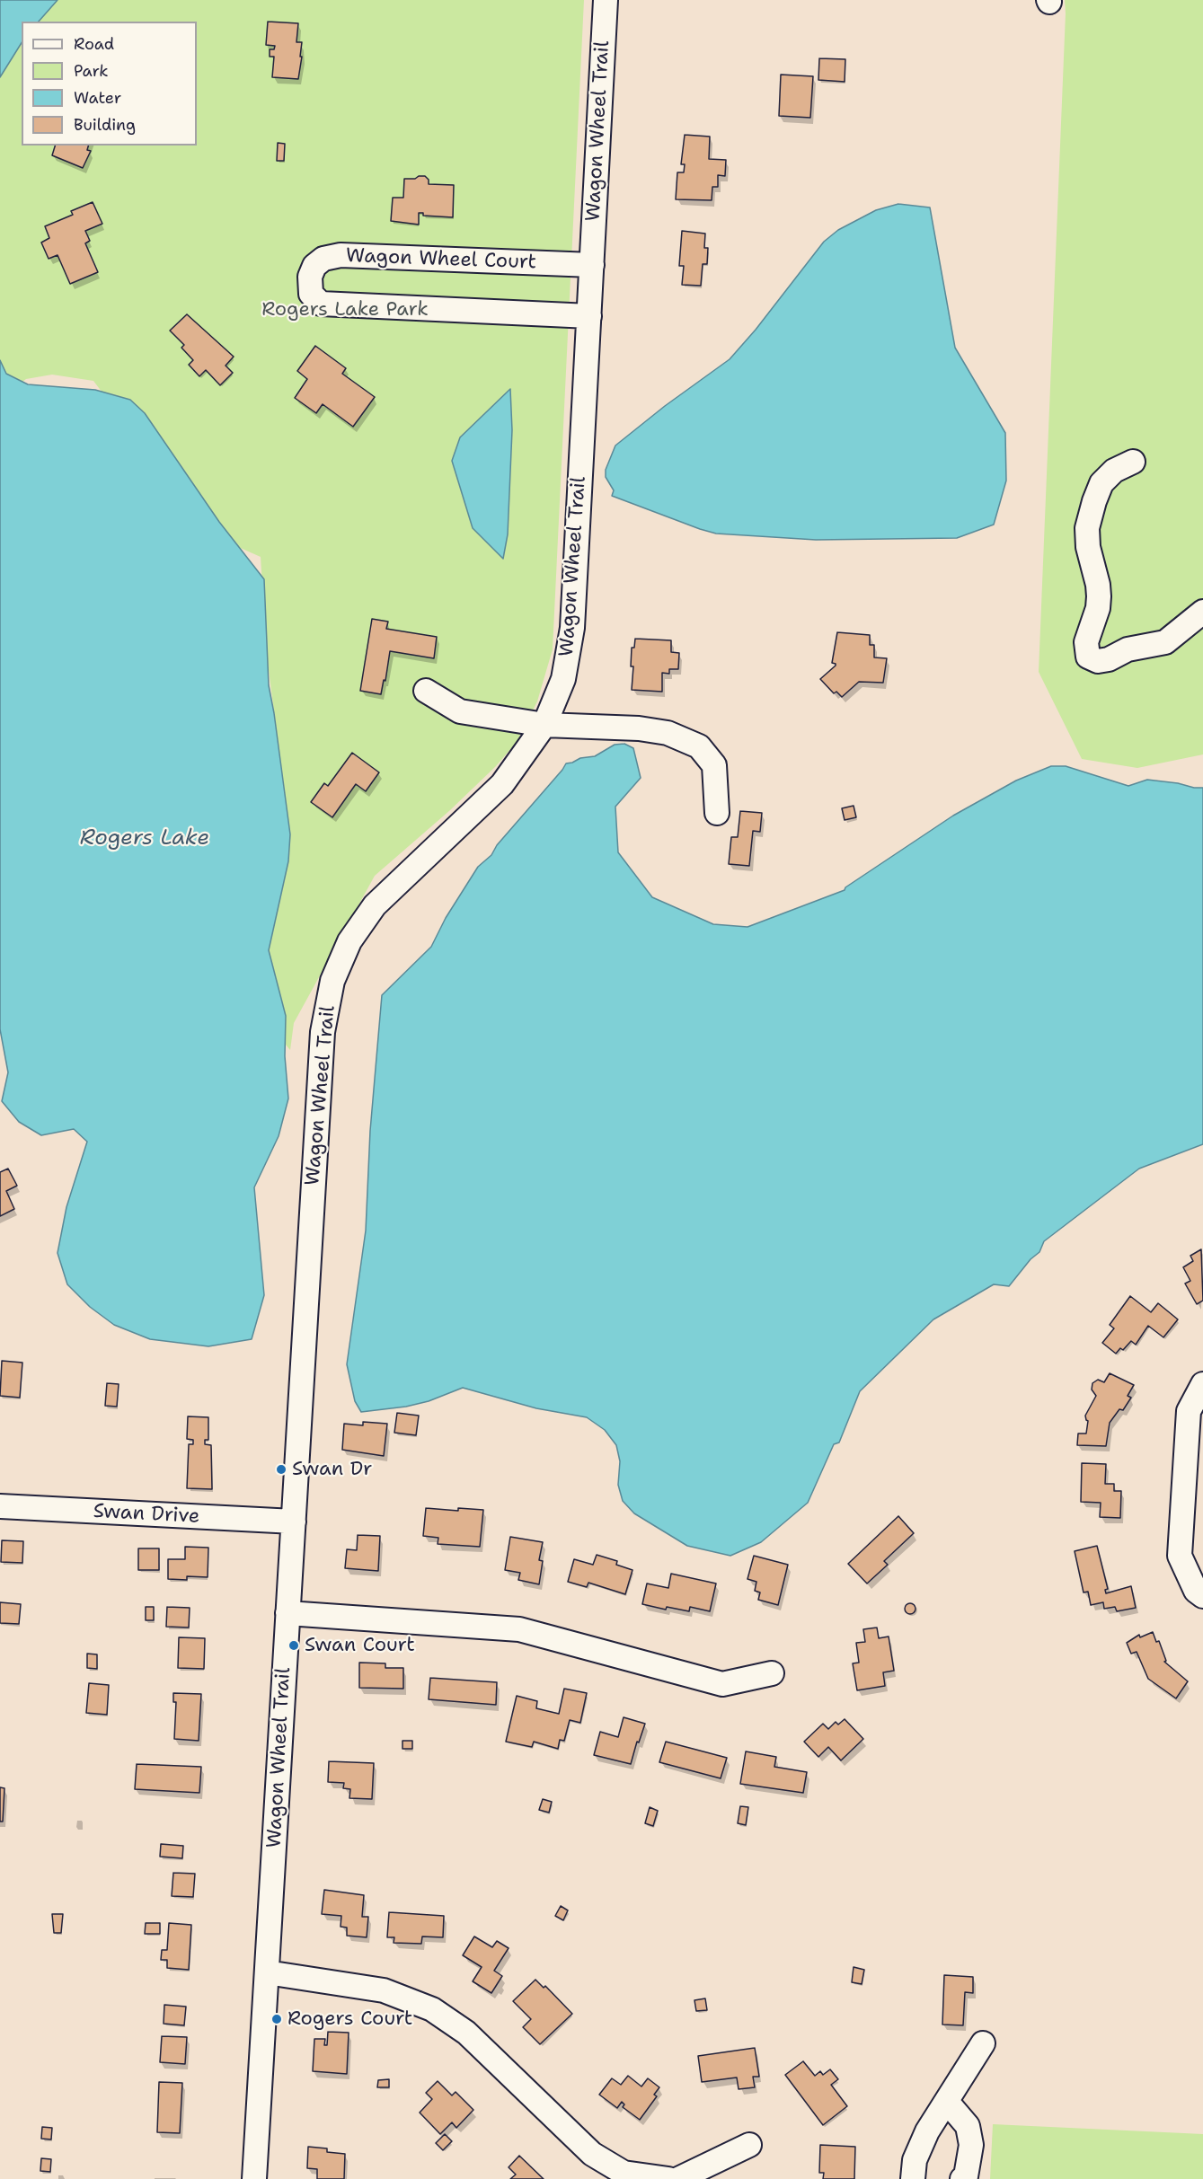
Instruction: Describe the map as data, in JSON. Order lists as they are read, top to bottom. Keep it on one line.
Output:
{"streets":{"street":["Wagon Wheel Trail","Wagon Wheel Court","Swan Drive"]},"crossings":[["Wagon Wheel Trail","Wagon Wheel Court"],["Wagon Wheel Trail","Swan Drive"]],"water":["Rogers Lake"],"parks":["Rogers Lake Park"],"places":["Swan Dr","Swan Court","Rogers Court"],"legend":["Road","Park","Water","Building"]}
